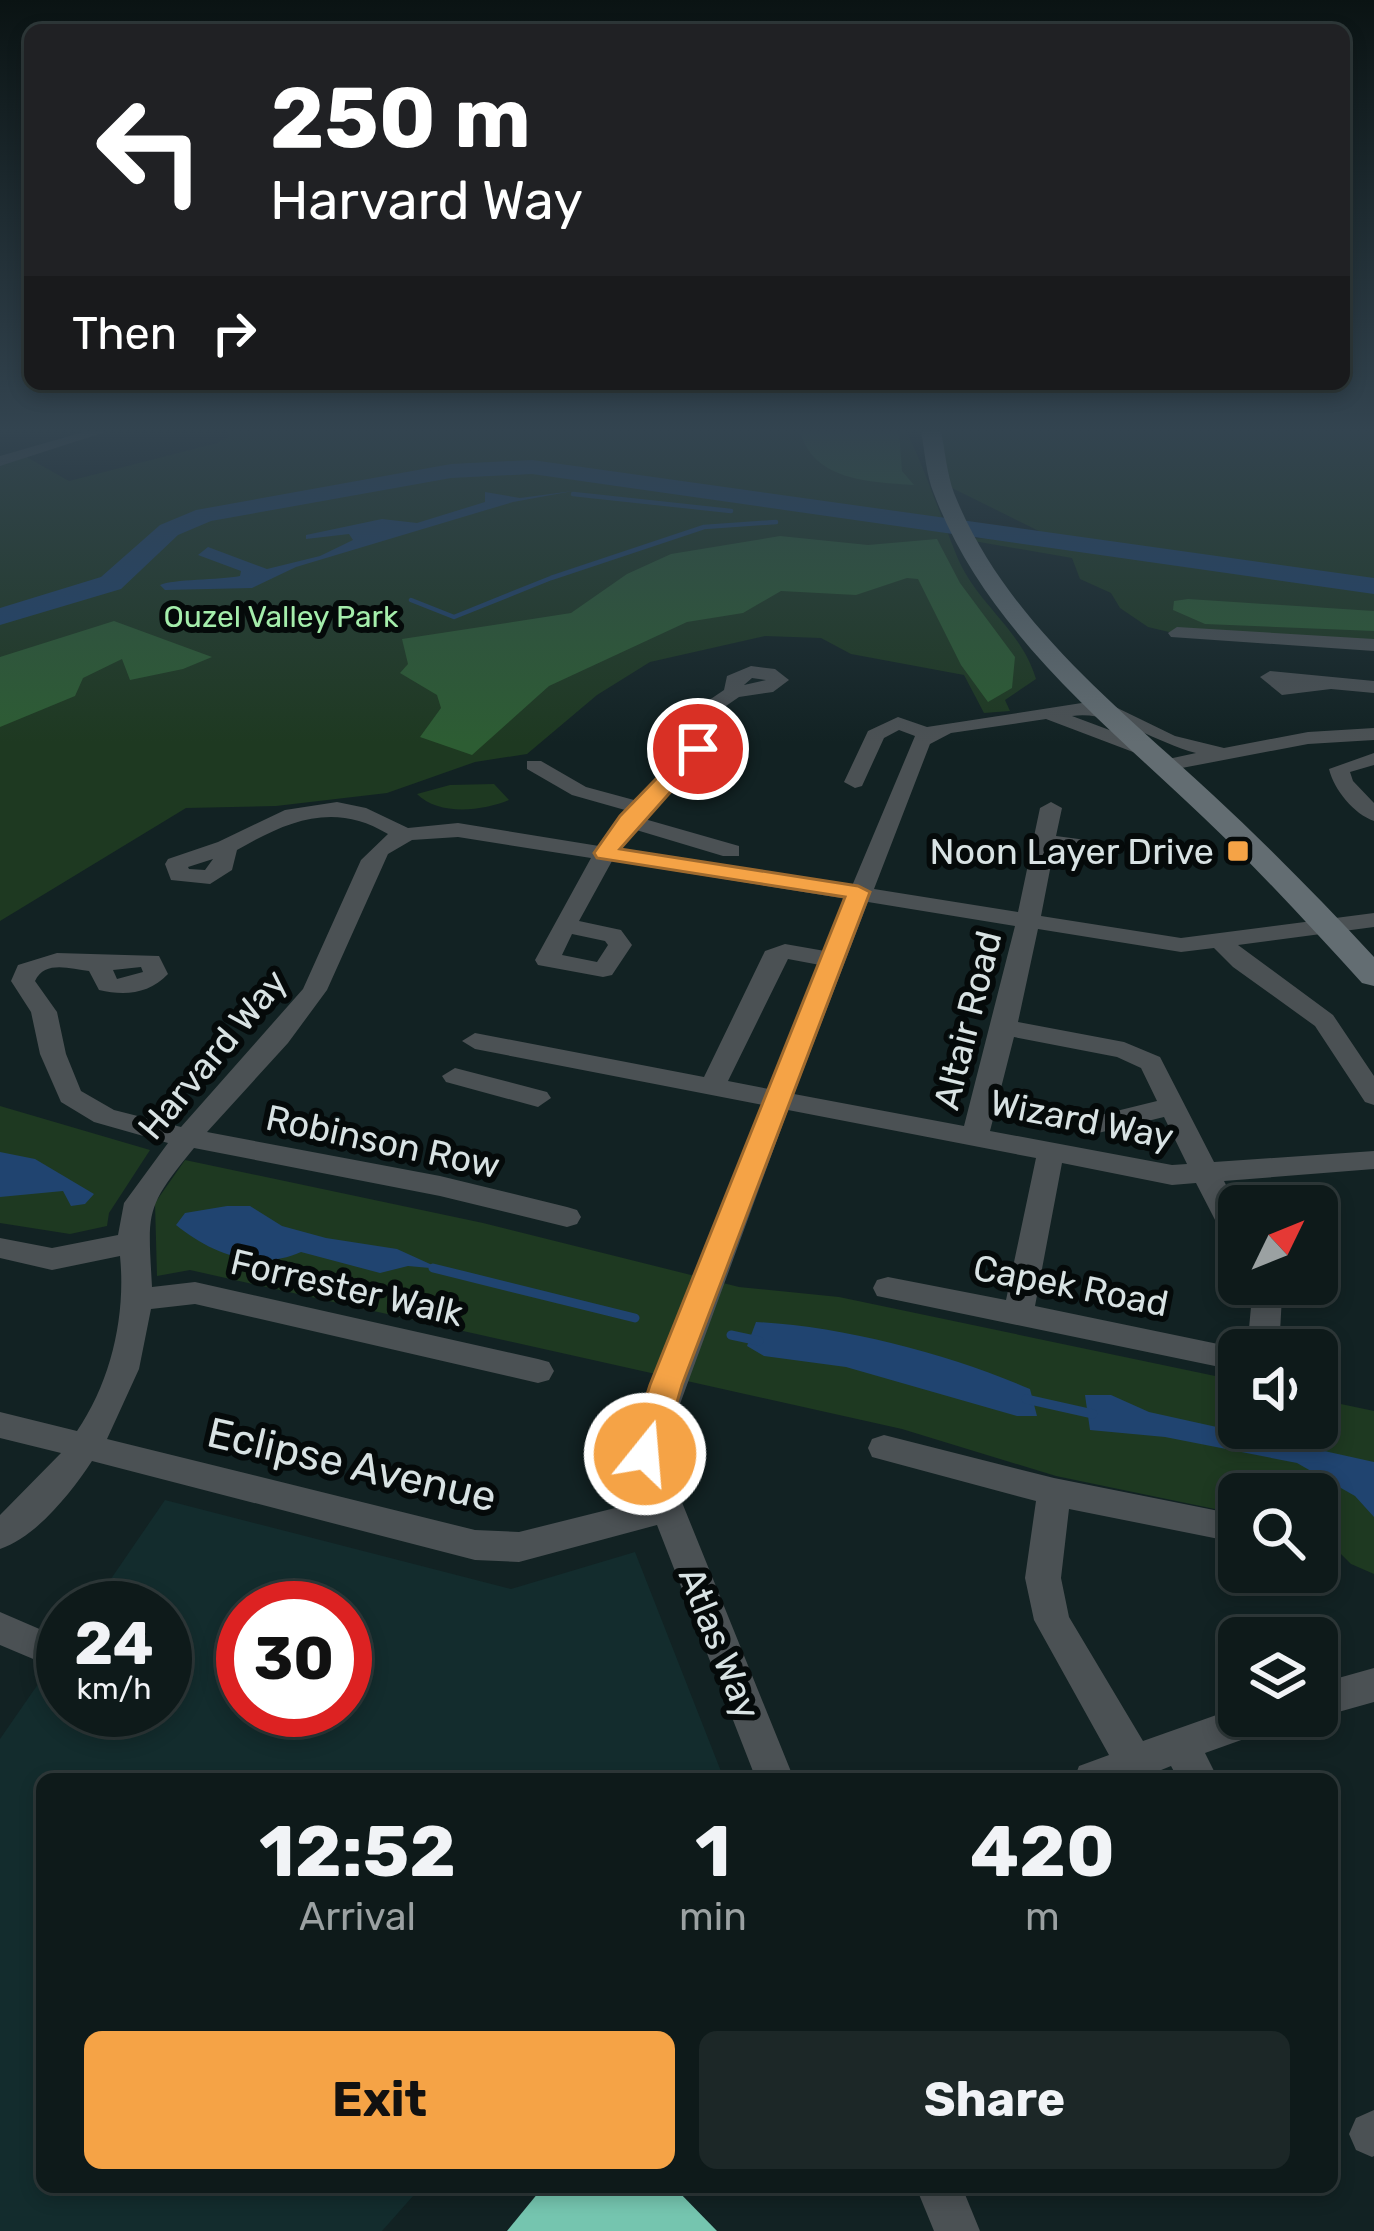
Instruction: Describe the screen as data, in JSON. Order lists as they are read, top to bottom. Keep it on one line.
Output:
{"streets":{"street":["Altair Road","Harvard Way","Wizard Way","Robinson Row","Capek Road","Forrester Walk","Eclipse Avenue","Atlas Way"]},"crossings":[["Altair Road","Wizard Way"],["Harvard Way","Robinson Row"],["Harvard Way","Forrester Walk"],["Harvard Way","Eclipse Avenue"],["Wizard Way","Atlas Way"],["Eclipse Avenue","Atlas Way"]],"parks":["Ouzel Valley Park"],"places":{"transit":["Noon Layer Drive"]},"north":"top right","page":{"turn":["250 m","Harvard Way"],"then":"Then","speed":"24 km/h","limit":"30","eta":["12:52","Arrival","1","min","420","m"],"buttons":["Exit","Share"]}}
